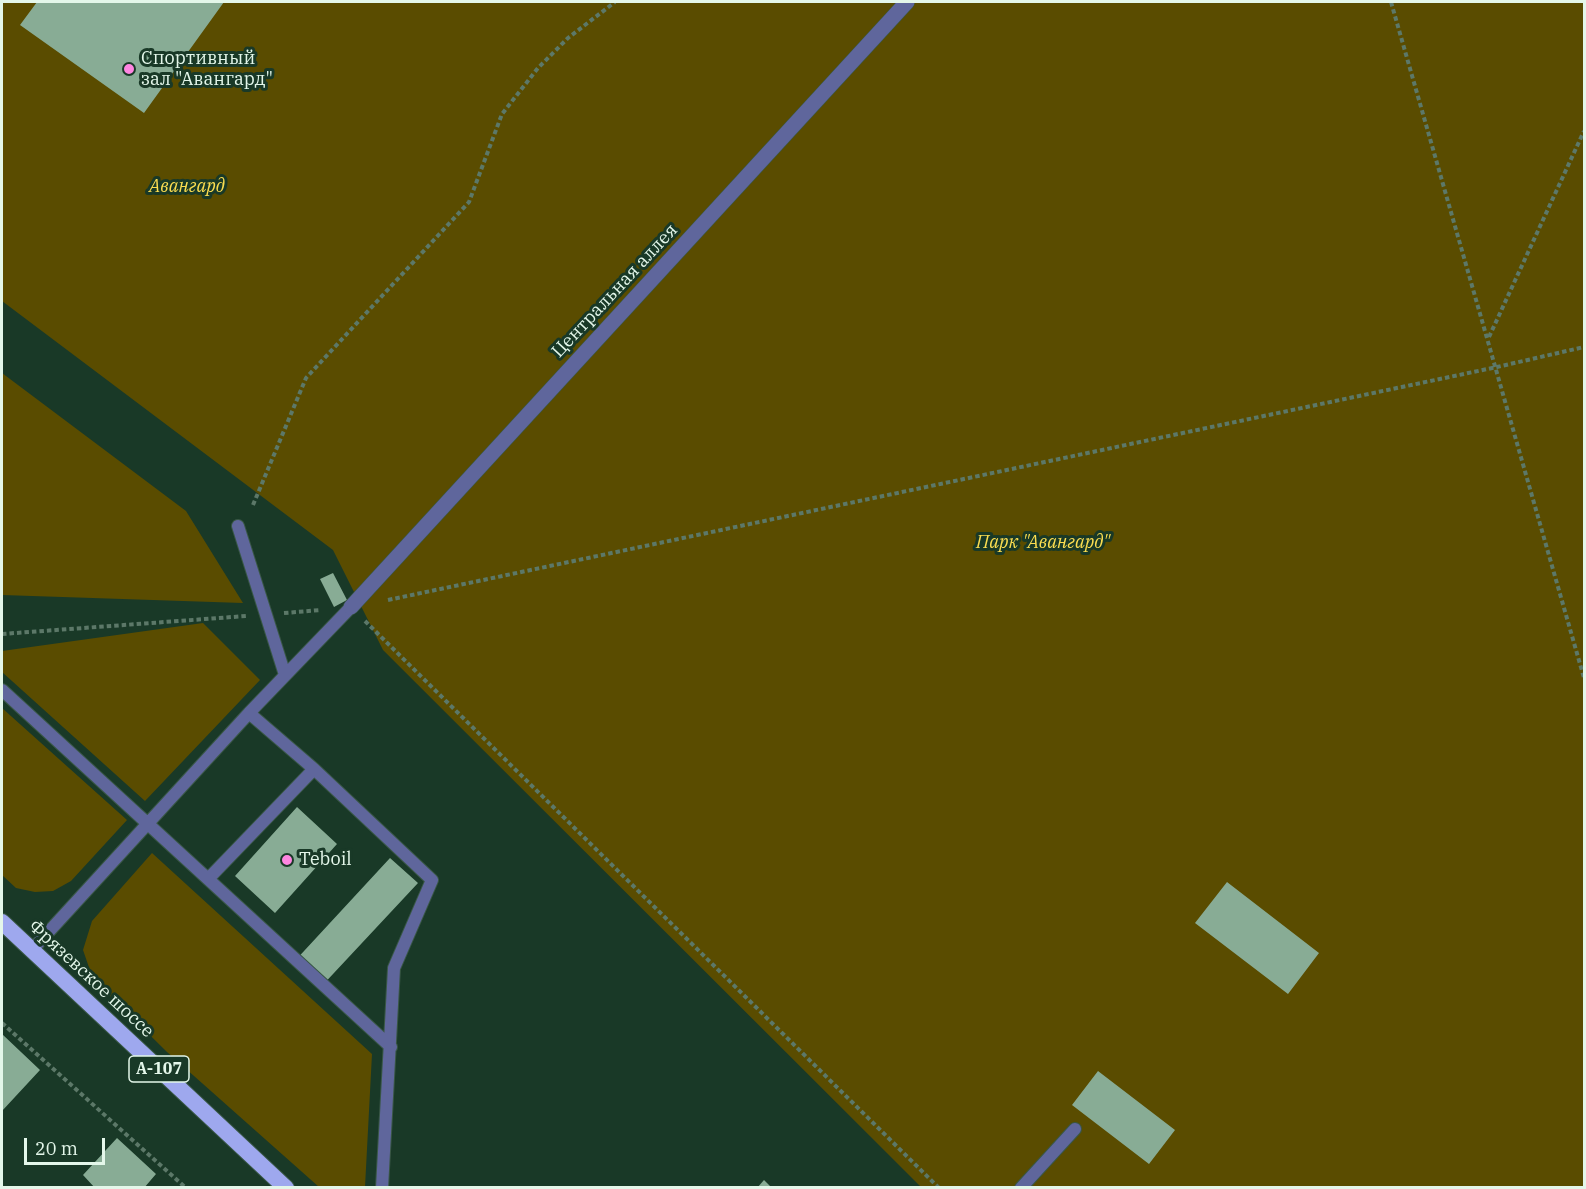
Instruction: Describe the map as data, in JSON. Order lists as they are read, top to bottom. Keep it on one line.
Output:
{"streets":{"highway":["Фрязевское шоссе","А-107"],"street":["Центральная аллея"]},"parks":["Авангард","Парк \"Авангард\""],"places":["Спортивный зал \"Авангард\"","Teboil"],"scale_bar":"20 m"}
